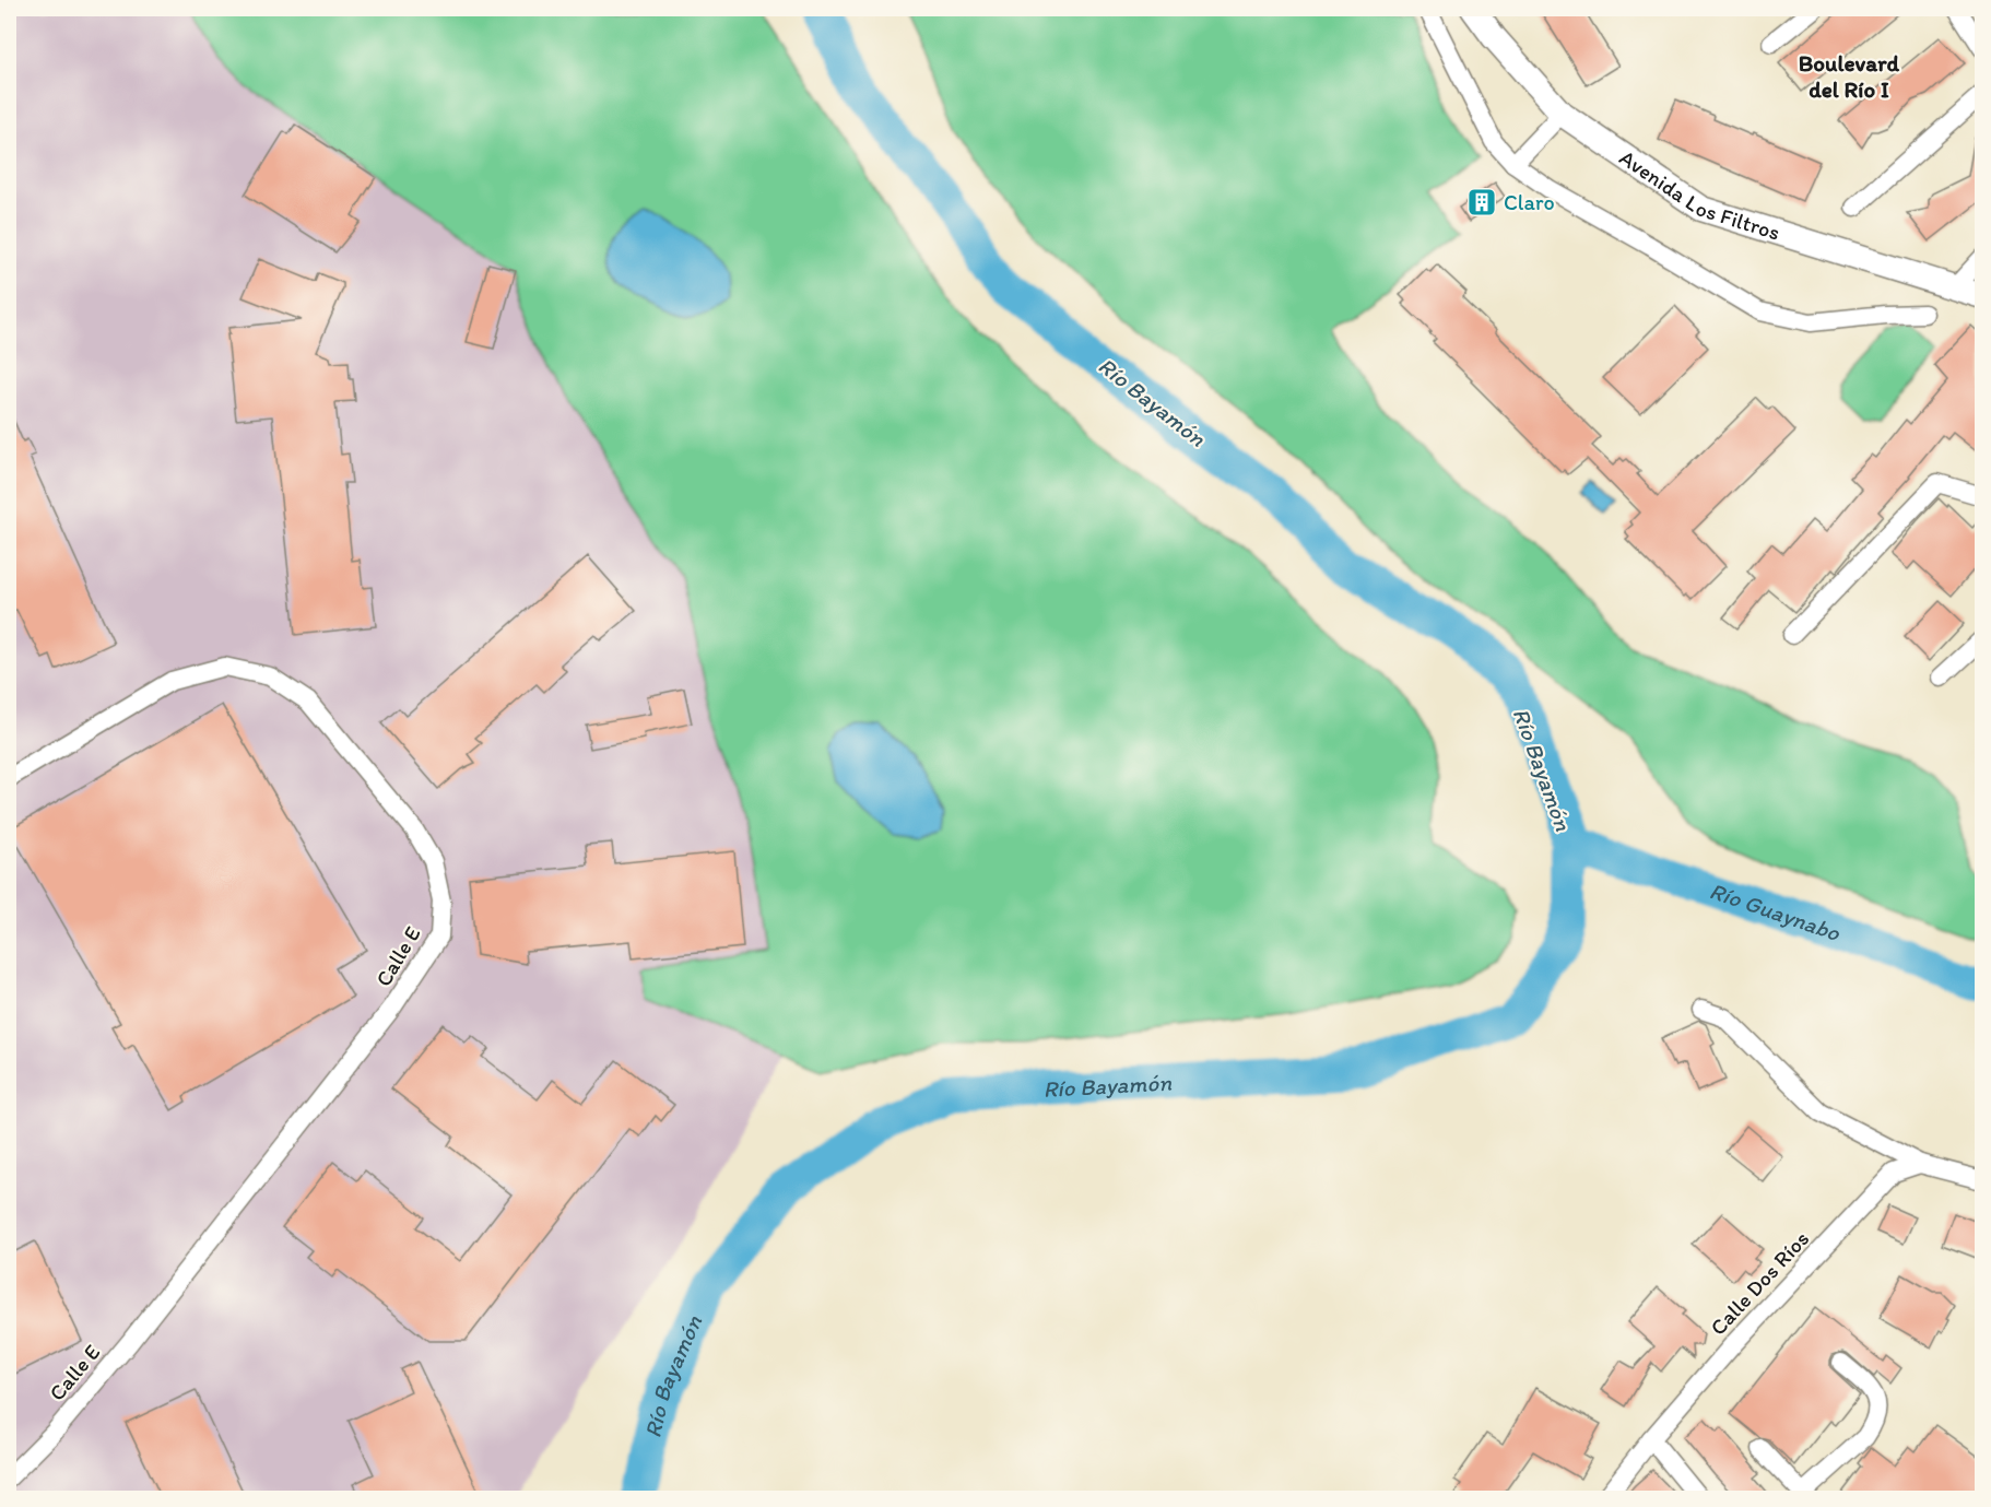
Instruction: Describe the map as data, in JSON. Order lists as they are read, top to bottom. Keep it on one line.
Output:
{"streets":{"main road":["Avenida Los Filtros"],"street":["Calle E","Calle Dos Ríos"]},"districts":["Boulevard del Río I"],"water":["Río Bayamón","Río Guaynabo"],"places":{"building":["Claro"]}}
